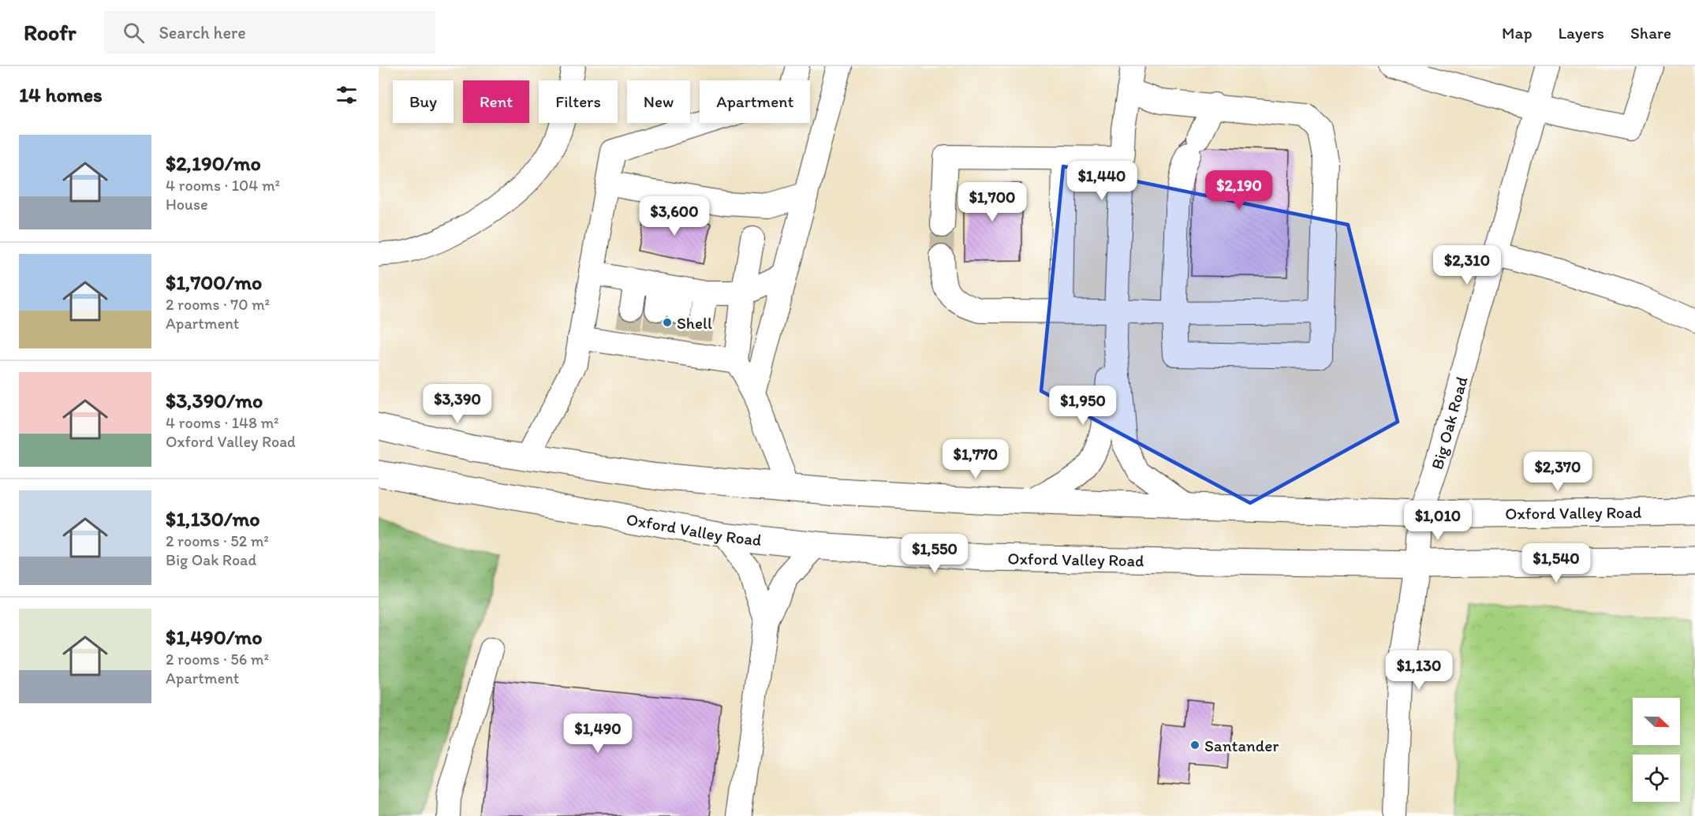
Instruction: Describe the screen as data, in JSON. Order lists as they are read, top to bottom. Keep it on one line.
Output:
{"streets":{"main road":["Oxford Valley Road"],"street":["Big Oak Road"]},"crossings":[["Big Oak Road","Oxford Valley Road"]],"places":["Shell","Santander"],"north":"right","page":{"header":"Roofr","search":"Search here","nav":["Map","Layers","Share"],"heading":"14 homes","chip":["Buy","Rent","Filters","New","Apartment"],"list":[{"name":"$2,190/mo","note":"4 rooms · 104 m² · House"},{"name":"$1,700/mo","note":"2 rooms · 70 m² · Apartment"},{"name":"$3,390/mo","note":"4 rooms · 148 m² · Oxford Valley Road"},{"name":"$1,130/mo","note":"2 rooms · 52 m² · Big Oak Road"},{"name":"$1,490/mo","note":"2 rooms · 56 m² · Apartment"}],"price":["$1,440","$2,190","$1,700","$3,600","$2,310","$3,390","$1,950","$1,770","$2,370","$1,010","$1,550","$1,540","$1,130","$1,490"]}}
